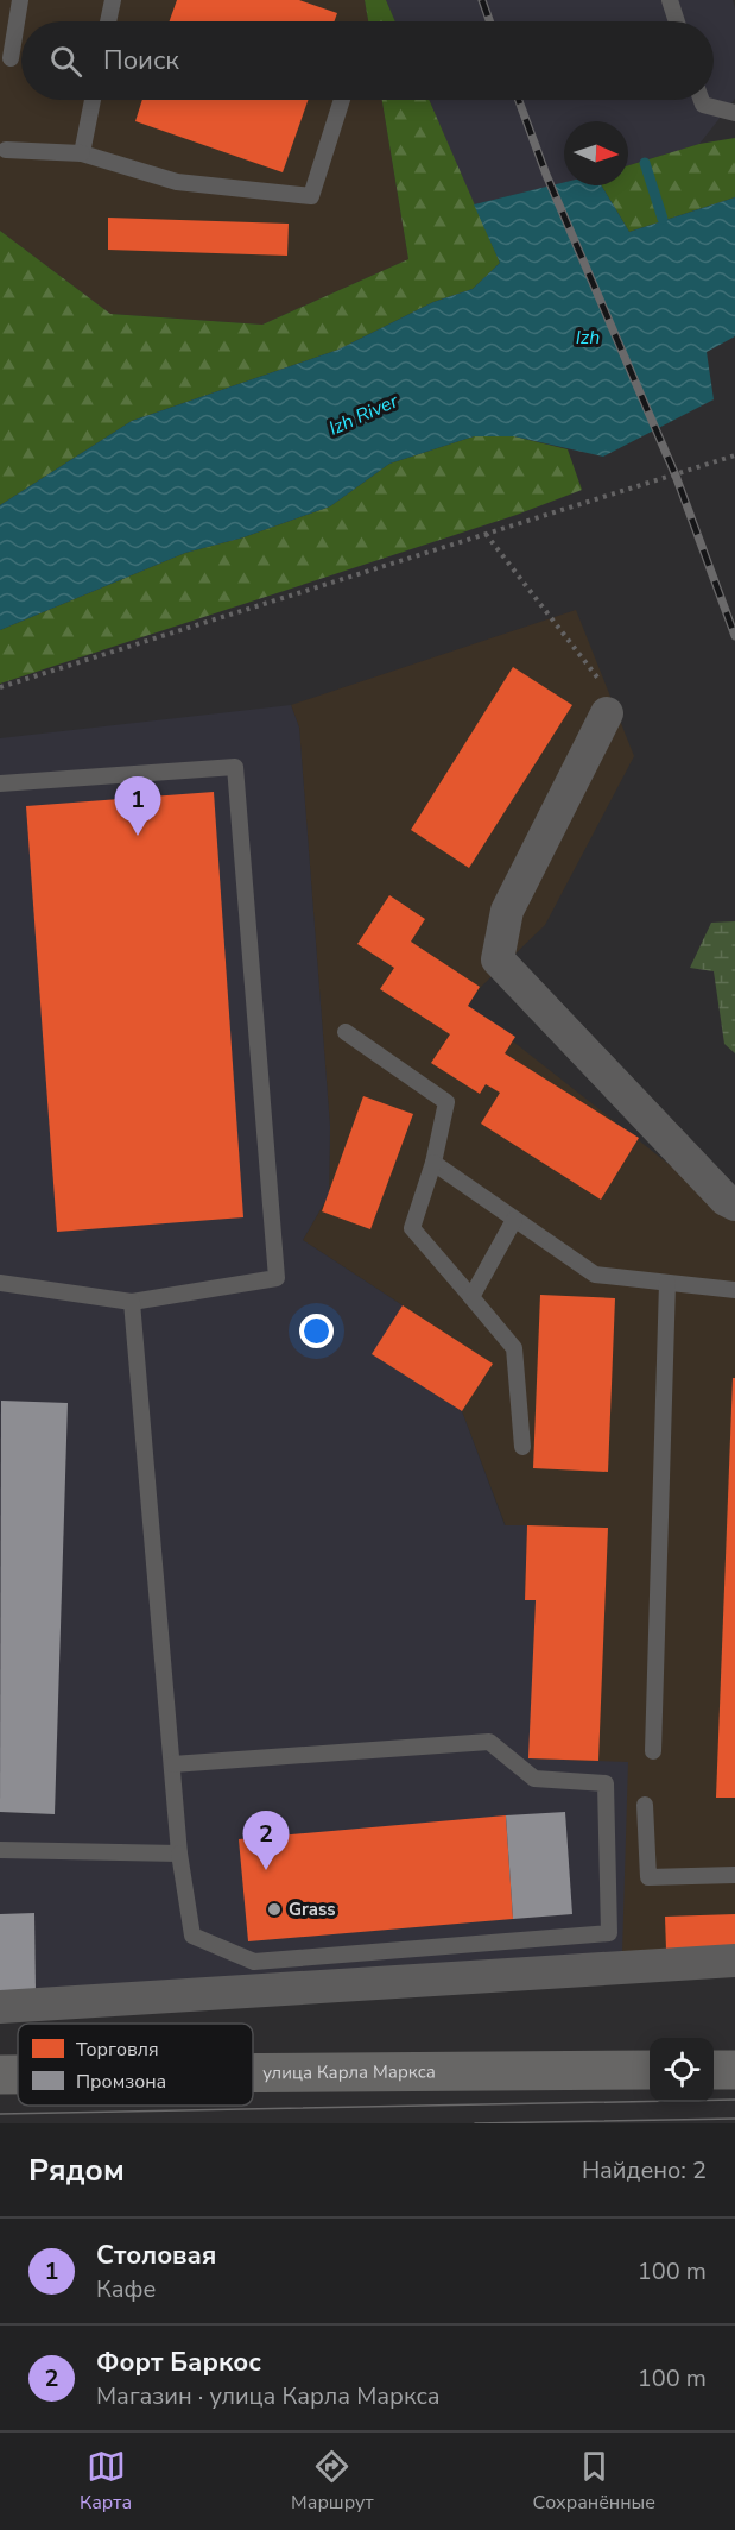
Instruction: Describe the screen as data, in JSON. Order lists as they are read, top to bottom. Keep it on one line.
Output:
{"streets":{"main road":["улица Карла Маркса"]},"water":["Izh","Izh River"],"places":["Grass"],"legend":["Торговля","Промзона"],"north":"right","page":{"search":"Поиск","pins":["1","2"],"heading":["Рядом","Найдено: 2"],"list":[{"mark":"1","name":"Столовая","note":"Кафе","value":"100 m"},{"mark":"2","name":"Форт Баркос","note":"Магазин · улица Карла Маркса","value":"100 m"}],"nav":["Карта","Маршрут","Сохранённые"]}}
